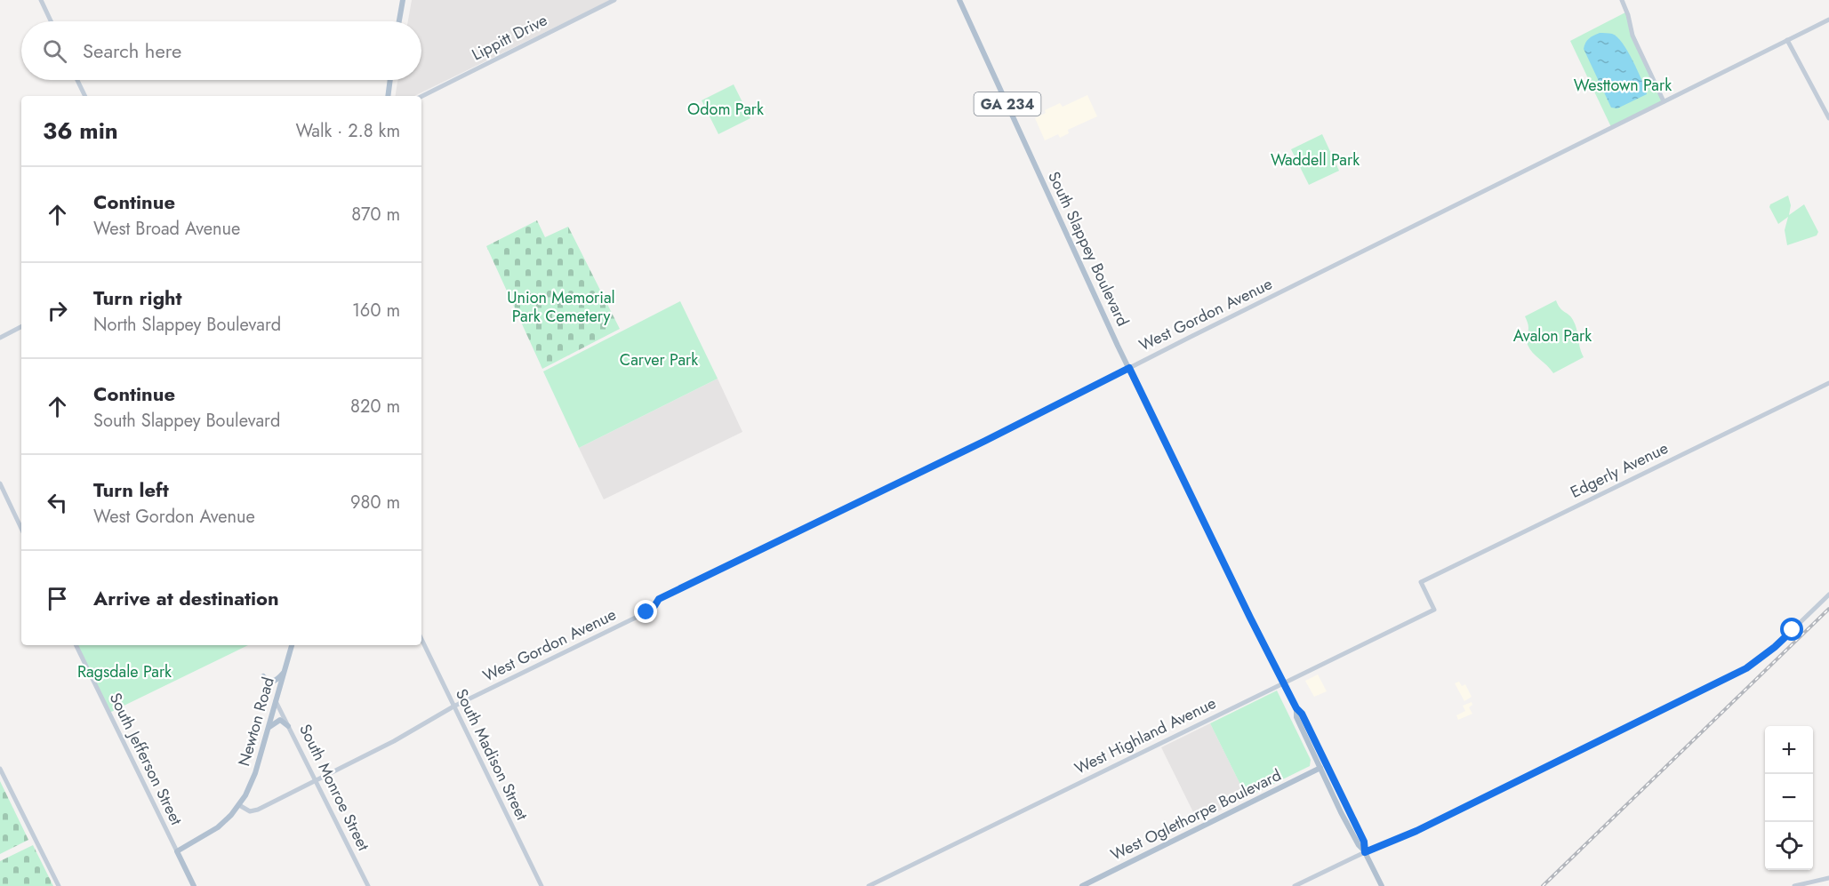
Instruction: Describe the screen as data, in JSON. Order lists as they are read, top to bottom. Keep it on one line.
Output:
{"streets":{"main road":["GA 234","South Slappey Boulevard","Newton Road","South Jefferson Street","West Oglethorpe Boulevard"],"street":["Lippitt Drive","West Gordon Avenue","Edgerly Avenue","West Highland Avenue","South Madison Street","South Monroe Street"]},"crossings":[["South Slappey Boulevard","West Gordon Avenue"],["South Slappey Boulevard","West Highland Avenue"],["South Slappey Boulevard","West Oglethorpe Boulevard"],["West Gordon Avenue","Newton Road"],["West Gordon Avenue","South Madison Street"],["West Gordon Avenue","South Monroe Street"],["Edgerly Avenue","West Highland Avenue"],["Newton Road","South Monroe Street"]],"parks":["Westtown Park","Odom Park","Waddell Park","Union Memorial Park Cemetery","Avalon Park","Carver Park","Ragsdale Park"],"page":{"search":"Search here","heading":["36 min","Walk · 2.8 km"],"list":[["Continue","West Broad Avenue","870 m"],["Turn right","North Slappey Boulevard","160 m"],["Continue","South Slappey Boulevard","820 m"],["Turn left","West Gordon Avenue","980 m"],"Arrive at destination"],"map_buttons":["+","−"]}}
